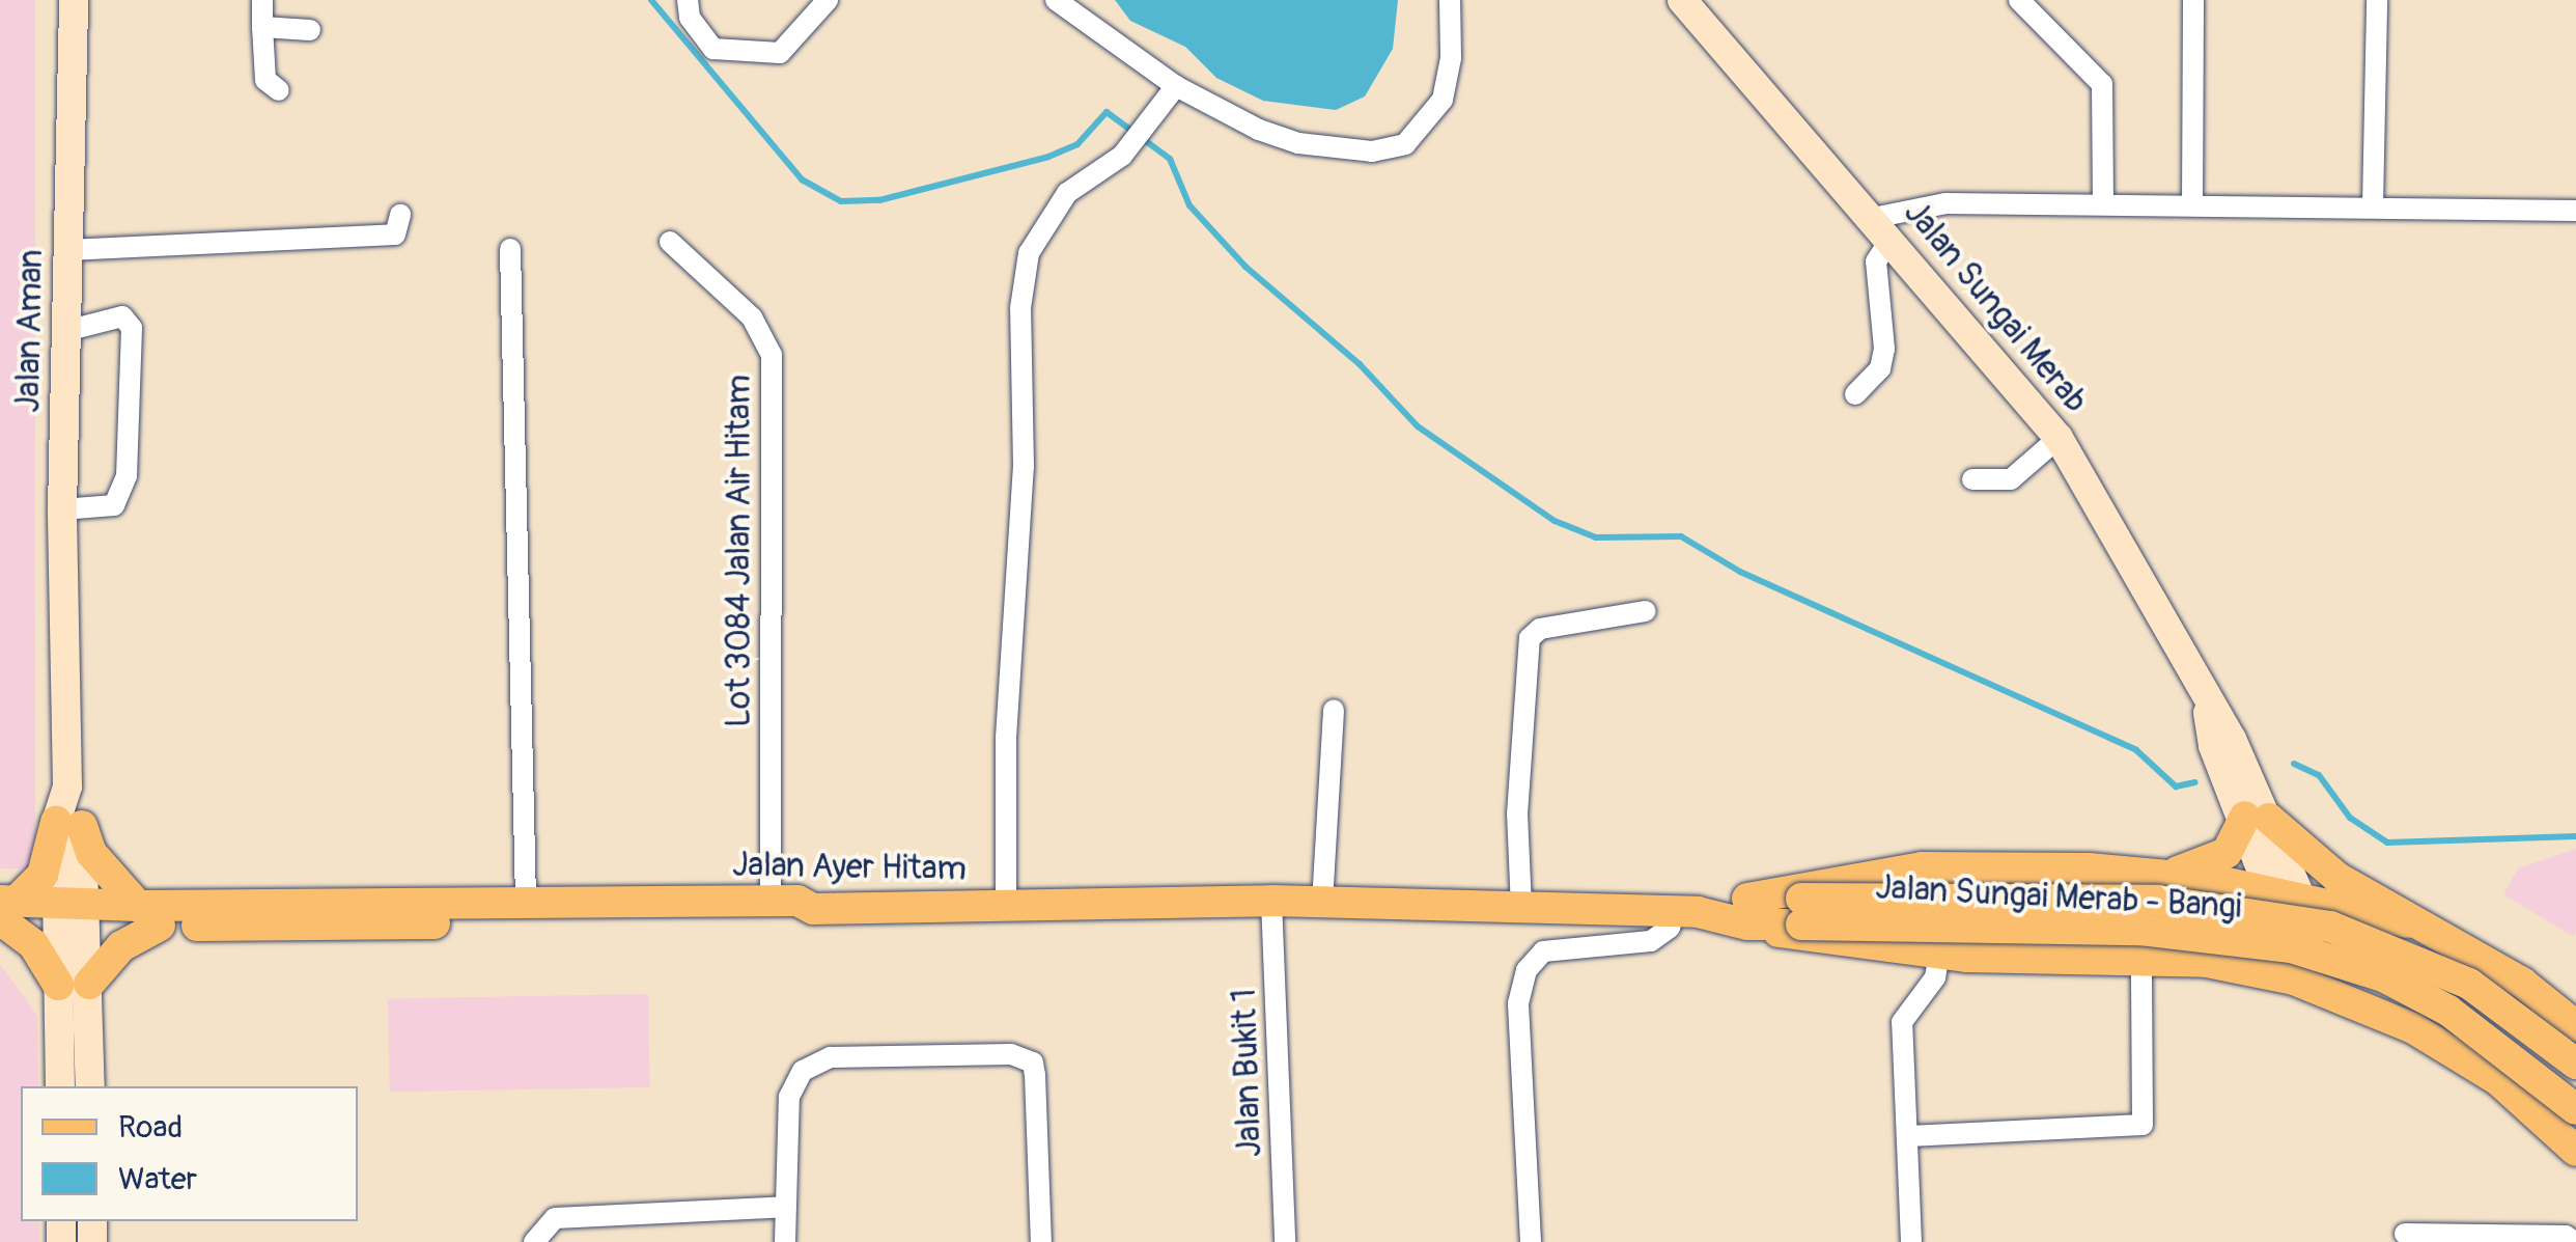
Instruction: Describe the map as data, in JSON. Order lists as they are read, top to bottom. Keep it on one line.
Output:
{"streets":{"main road":["Jalan Ayer Hitam","Jalan Sungai Merab - Bangi"],"street":["Jalan Sungai Merab","Jalan Aman","Lot 3084 Jalan Air Hitam","Jalan Bukit 1"]},"crossings":[["Lot 3084 Jalan Air Hitam","Jalan Ayer Hitam"],["Jalan Ayer Hitam","Jalan Sungai Merab - Bangi"],["Jalan Ayer Hitam","Jalan Bukit 1"]],"legend":["Road","Water"]}
